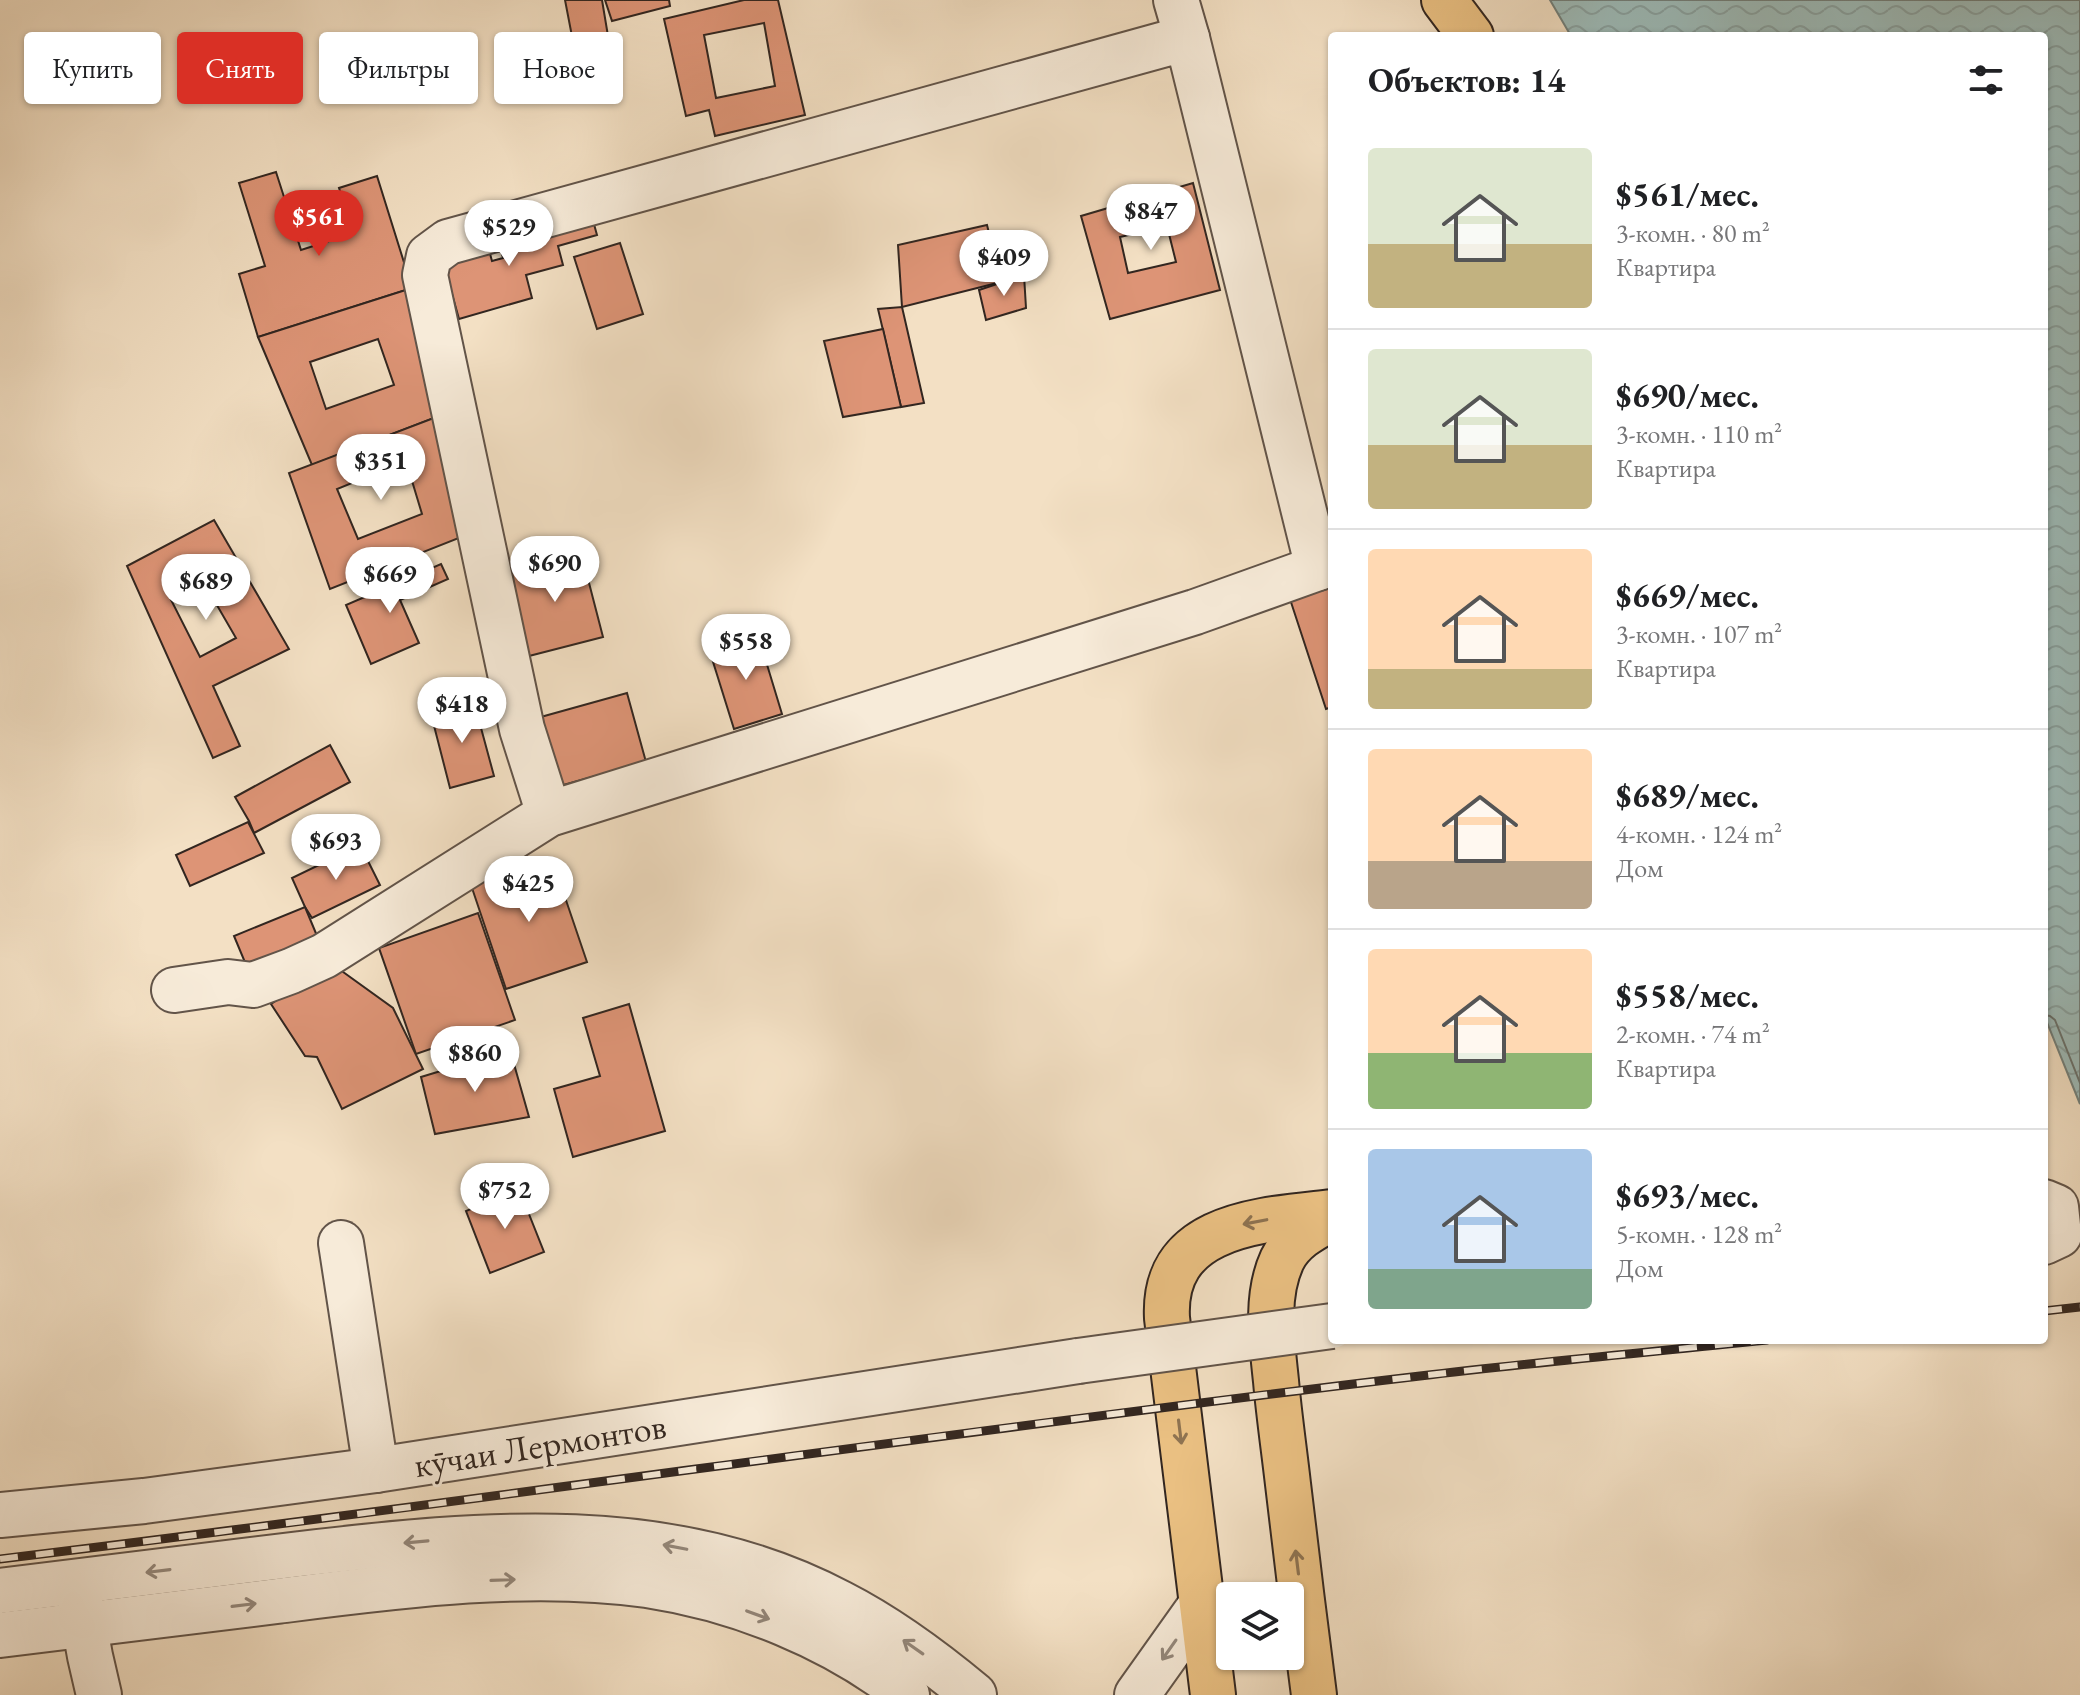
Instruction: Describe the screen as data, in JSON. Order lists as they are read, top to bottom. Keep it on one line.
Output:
{"streets":{"street":["кӯчаи Лермонтов"]},"page":{"chip":["Купить","Снять","Фильтры","Новое"],"heading":"Объектов: 14","list":[{"name":"$561/мес.","note":"3-комн. · 80 m² · Квартира"},{"name":"$690/мес.","note":"3-комн. · 110 m² · Квартира"},{"name":"$669/мес.","note":"3-комн. · 107 m² · Квартира"},{"name":"$689/мес.","note":"4-комн. · 124 m² · Дом"},{"name":"$558/мес.","note":"2-комн. · 74 m² · Квартира"},{"name":"$693/мес.","note":"5-комн. · 128 m² · Дом"}],"price":["$847","$561","$529","$409","$351","$690","$669","$689","$558","$418","$693","$425","$860","$752"]}}
